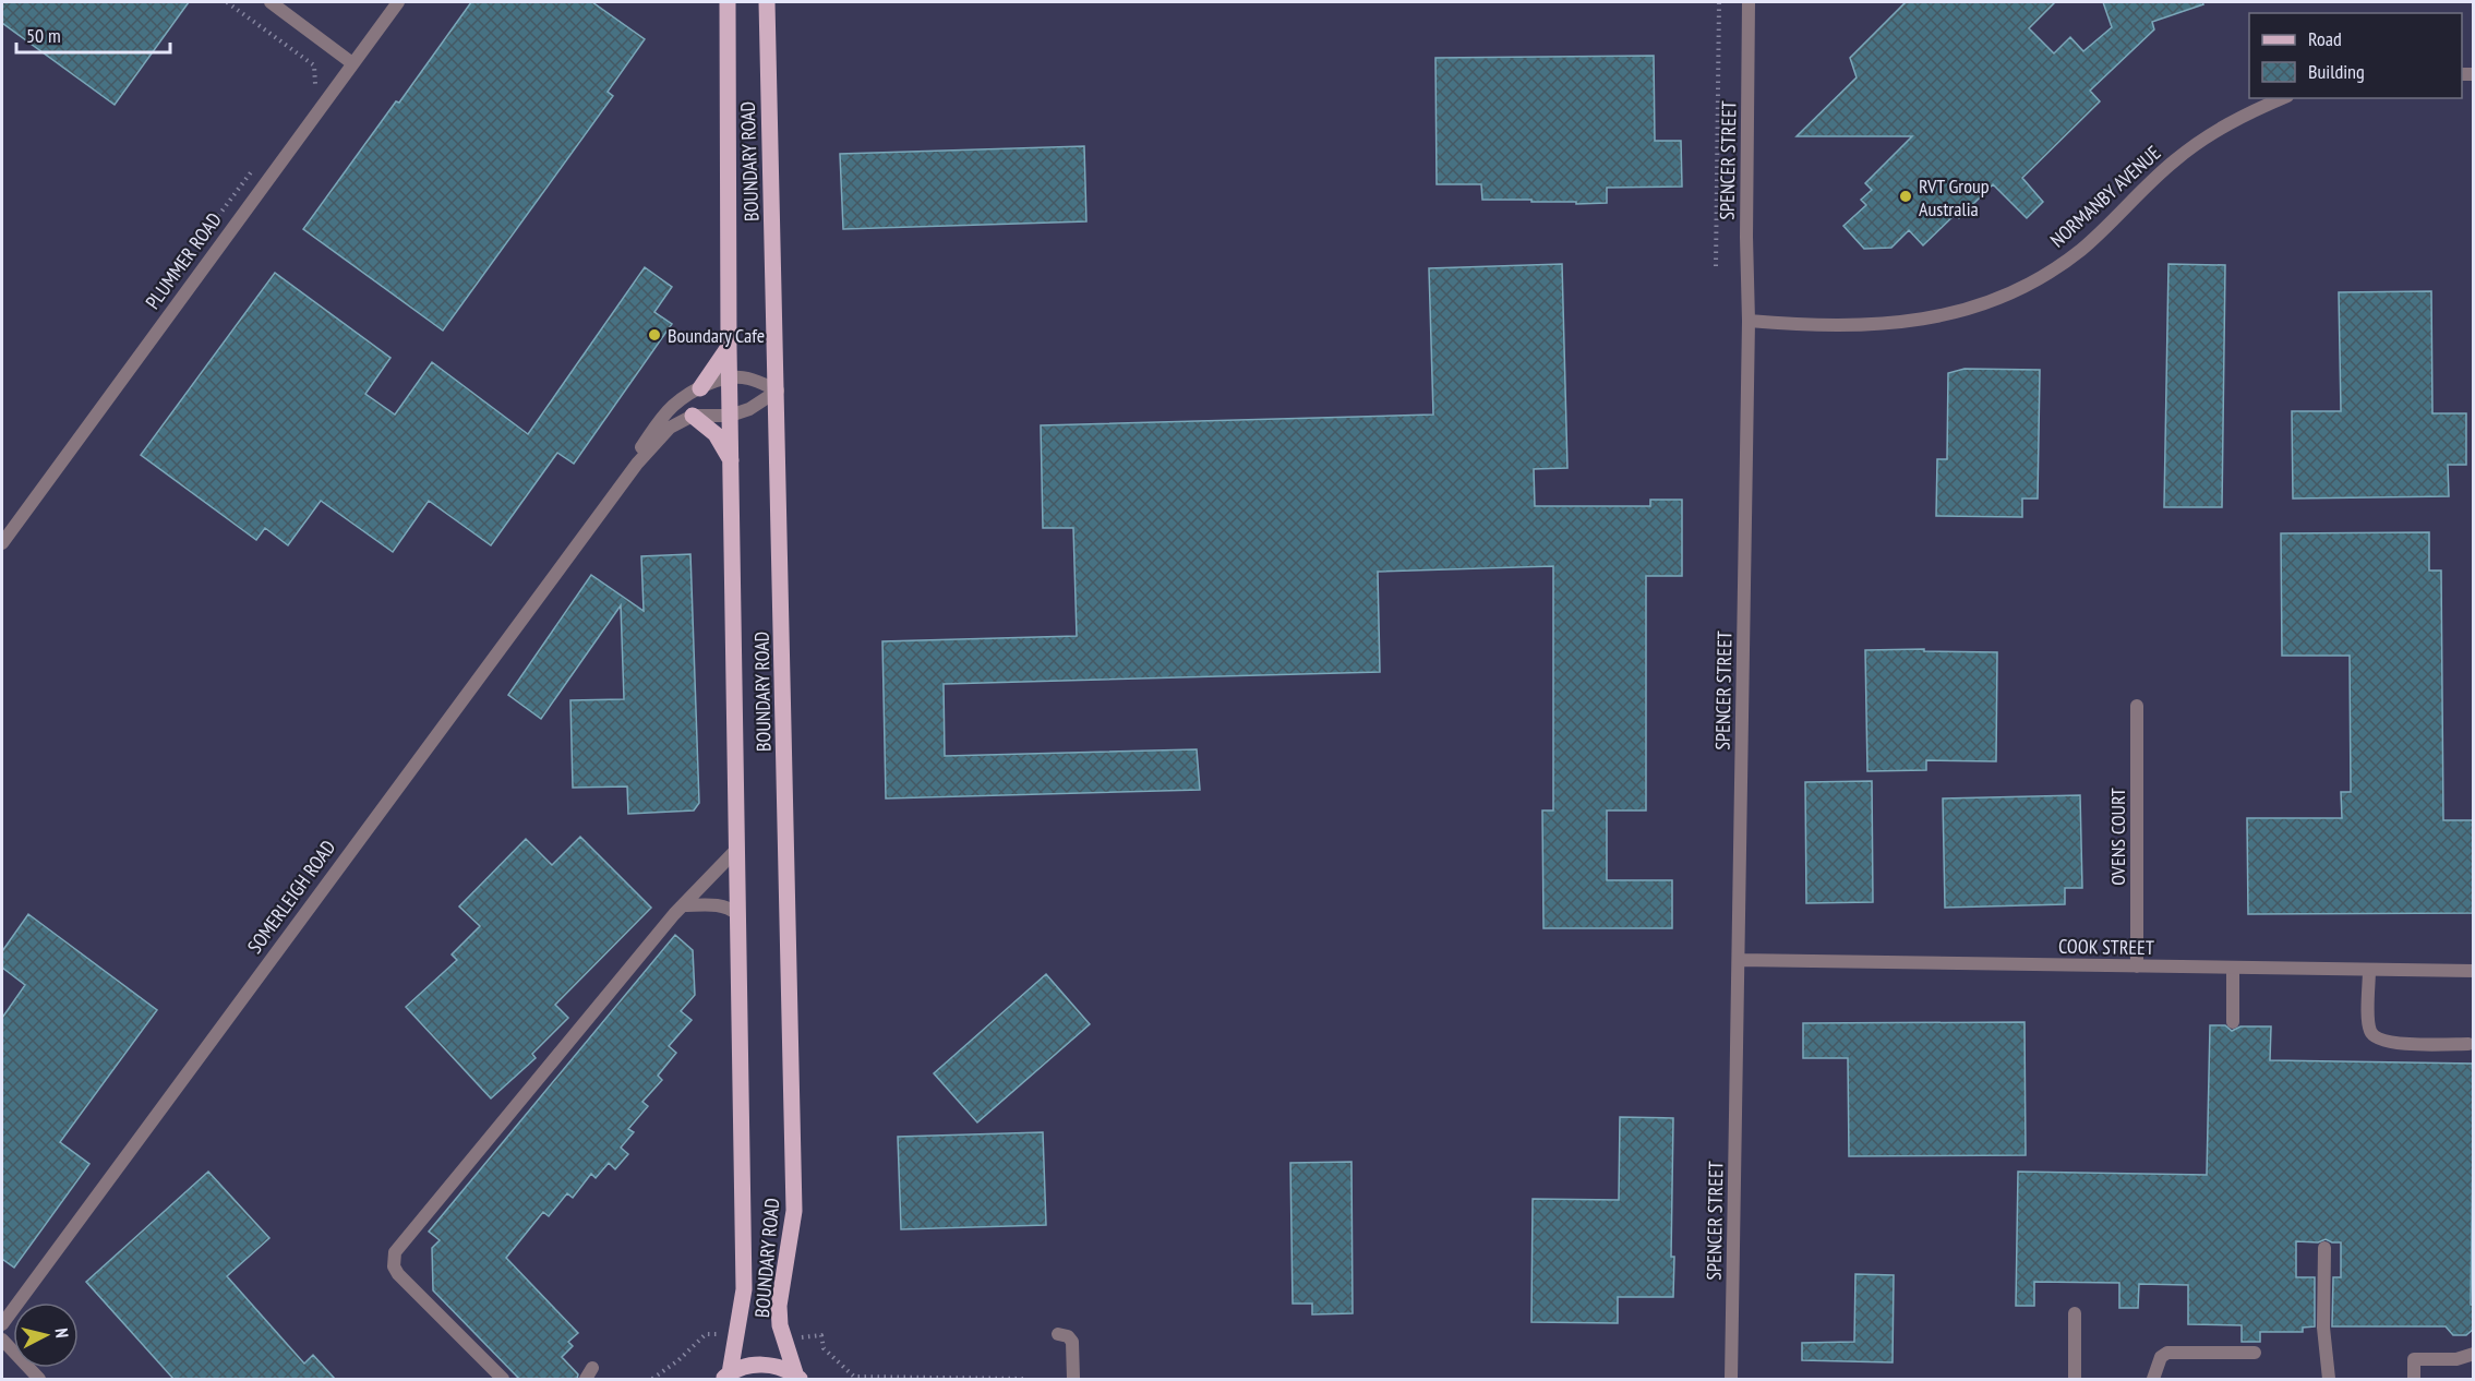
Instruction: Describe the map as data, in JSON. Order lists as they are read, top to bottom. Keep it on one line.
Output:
{"streets":{"main road":["BOUNDARY ROAD"],"street":["SPENCER STREET","NORMANBY AVENUE","PLUMMER ROAD","OVENS COURT","SOMERLEIGH ROAD","COOK STREET"]},"crossings":[["SPENCER STREET","NORMANBY AVENUE"],["SPENCER STREET","COOK STREET"],["BOUNDARY ROAD","SOMERLEIGH ROAD"],["OVENS COURT","COOK STREET"]],"places":["RVT Group Australia","Boundary Cafe"],"legend":["Road","Building"],"scale_bar":"50 m","north":"right"}
